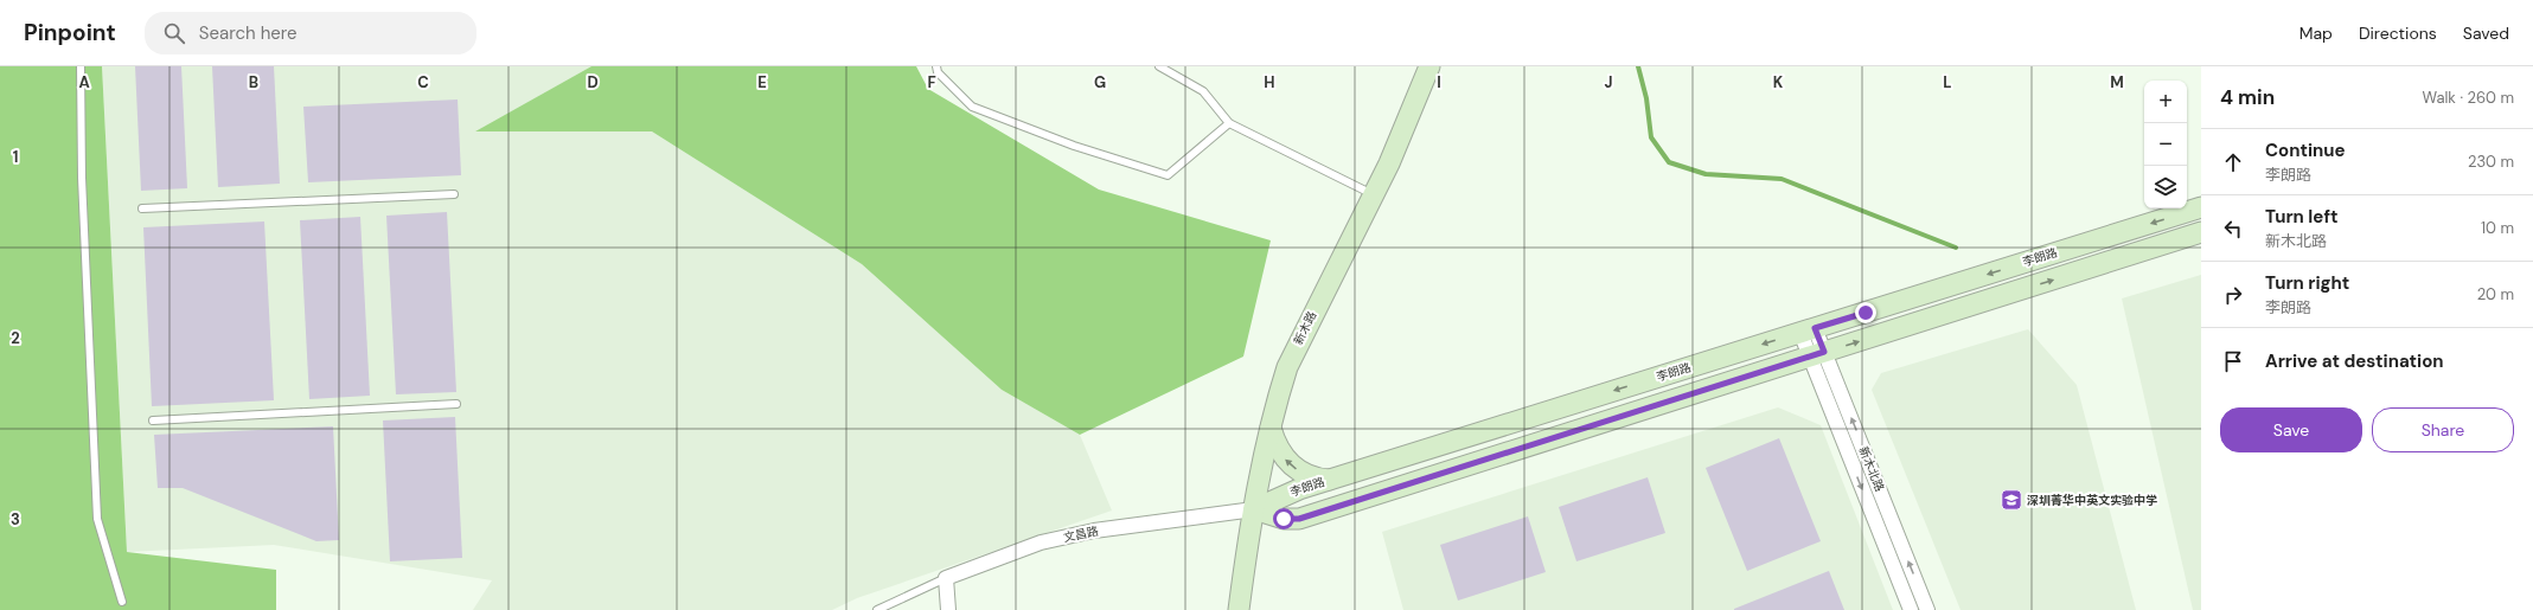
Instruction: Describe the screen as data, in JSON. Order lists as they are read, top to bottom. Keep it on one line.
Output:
{"streets":{"street":["李朗路","新木路","新木北路","文昌路"]},"crossings":[["李朗路","新木路"],["李朗路","新木北路"],["李朗路","文昌路"],["新木路","文昌路"]],"places":{"school or university":["深圳菁华中英文实验中学"]},"page":{"header":"Pinpoint","search":"Search here","nav":["Map","Directions","Saved"],"heading":["4 min","Walk · 260 m"],"map_buttons":["+","−"],"list":[["Continue","李朗路","230 m"],["Turn left","新木北路","10 m"],["Turn right","李朗路","20 m"],"Arrive at destination"],"buttons":["Save","Share"]},"grid":{"columns":["A","B","C","D","E","F","G","H","I","J","K","L","M"],"rows":["1","2","3"]}}
